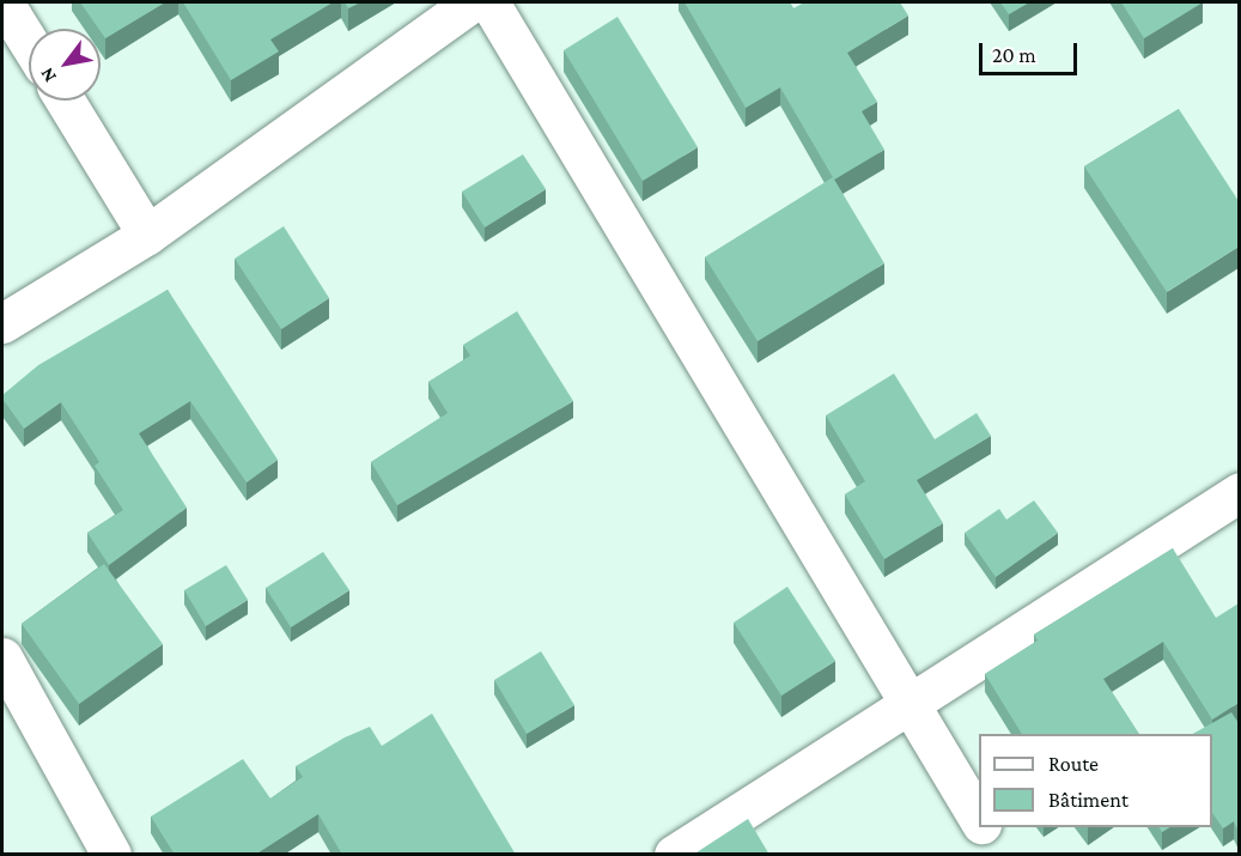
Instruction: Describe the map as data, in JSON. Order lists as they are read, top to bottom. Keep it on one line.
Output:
{"legend":["Route","Bâtiment"],"scale_bar":"20 m","north":"bottom left"}
